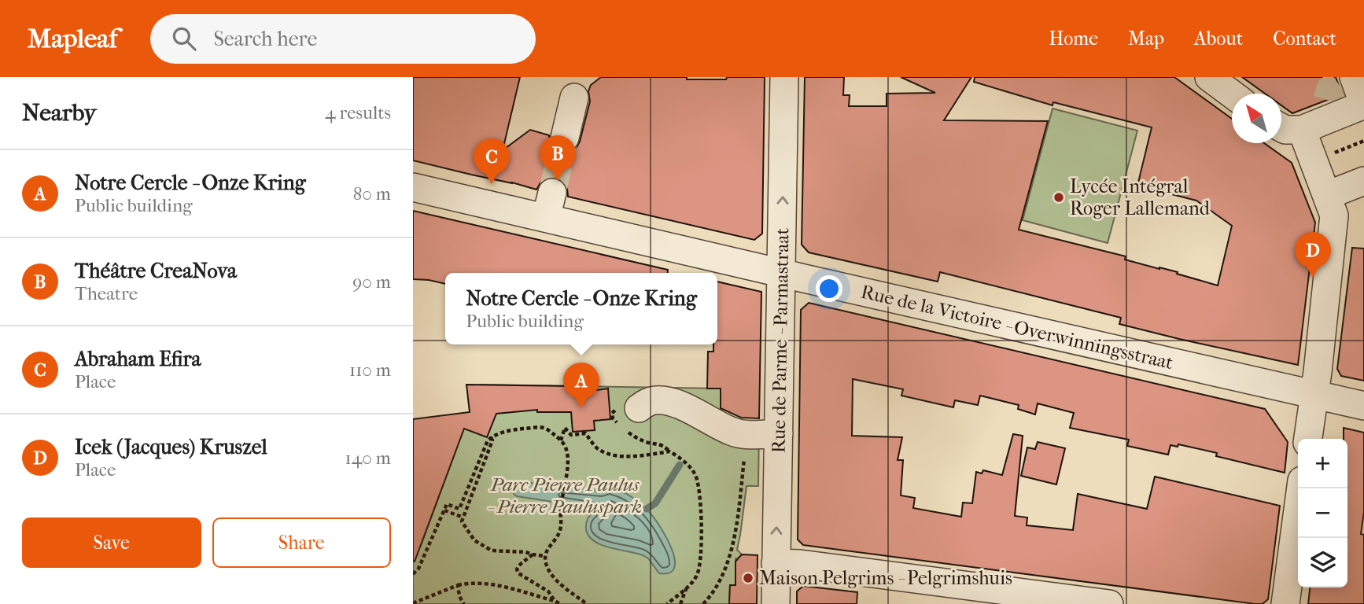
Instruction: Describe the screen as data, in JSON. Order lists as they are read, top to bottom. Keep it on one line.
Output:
{"streets":{"street":["Rue de la Victoire - Overwinningsstraat","Rue de Parme - Parmastraat"]},"crossings":[["Rue de la Victoire - Overwinningsstraat","Rue de Parme - Parmastraat"]],"one_way":["Rue de Parme - Parmastraat"],"parks":["Parc Pierre Paulus - Pierre Pauluspark"],"places":["Lycée Intégral Roger Lallemand","Maison Pelgrims - Pelgrimshuis"],"north":"top left","page":{"header":"Mapleaf","search":"Search here","nav":["Home","Map","About","Contact"],"heading":["Nearby","4 results"],"pins":["B","C","D","A"],"list":[{"mark":"A","name":"Notre Cercle - Onze Kring","note":"Public building","value":"80 m"},{"mark":"B","name":"Théâtre CreaNova","note":"Theatre","value":"90 m"},{"mark":"C","name":"Abraham Efira","note":"Place","value":"110 m"},{"mark":"D","name":"Icek (Jacques) Kruszel","note":"Place","value":"140 m"}],"popup":["Notre Cercle - Onze Kring","Public building"],"map_buttons":["+","−"],"buttons":["Save","Share"]}}
